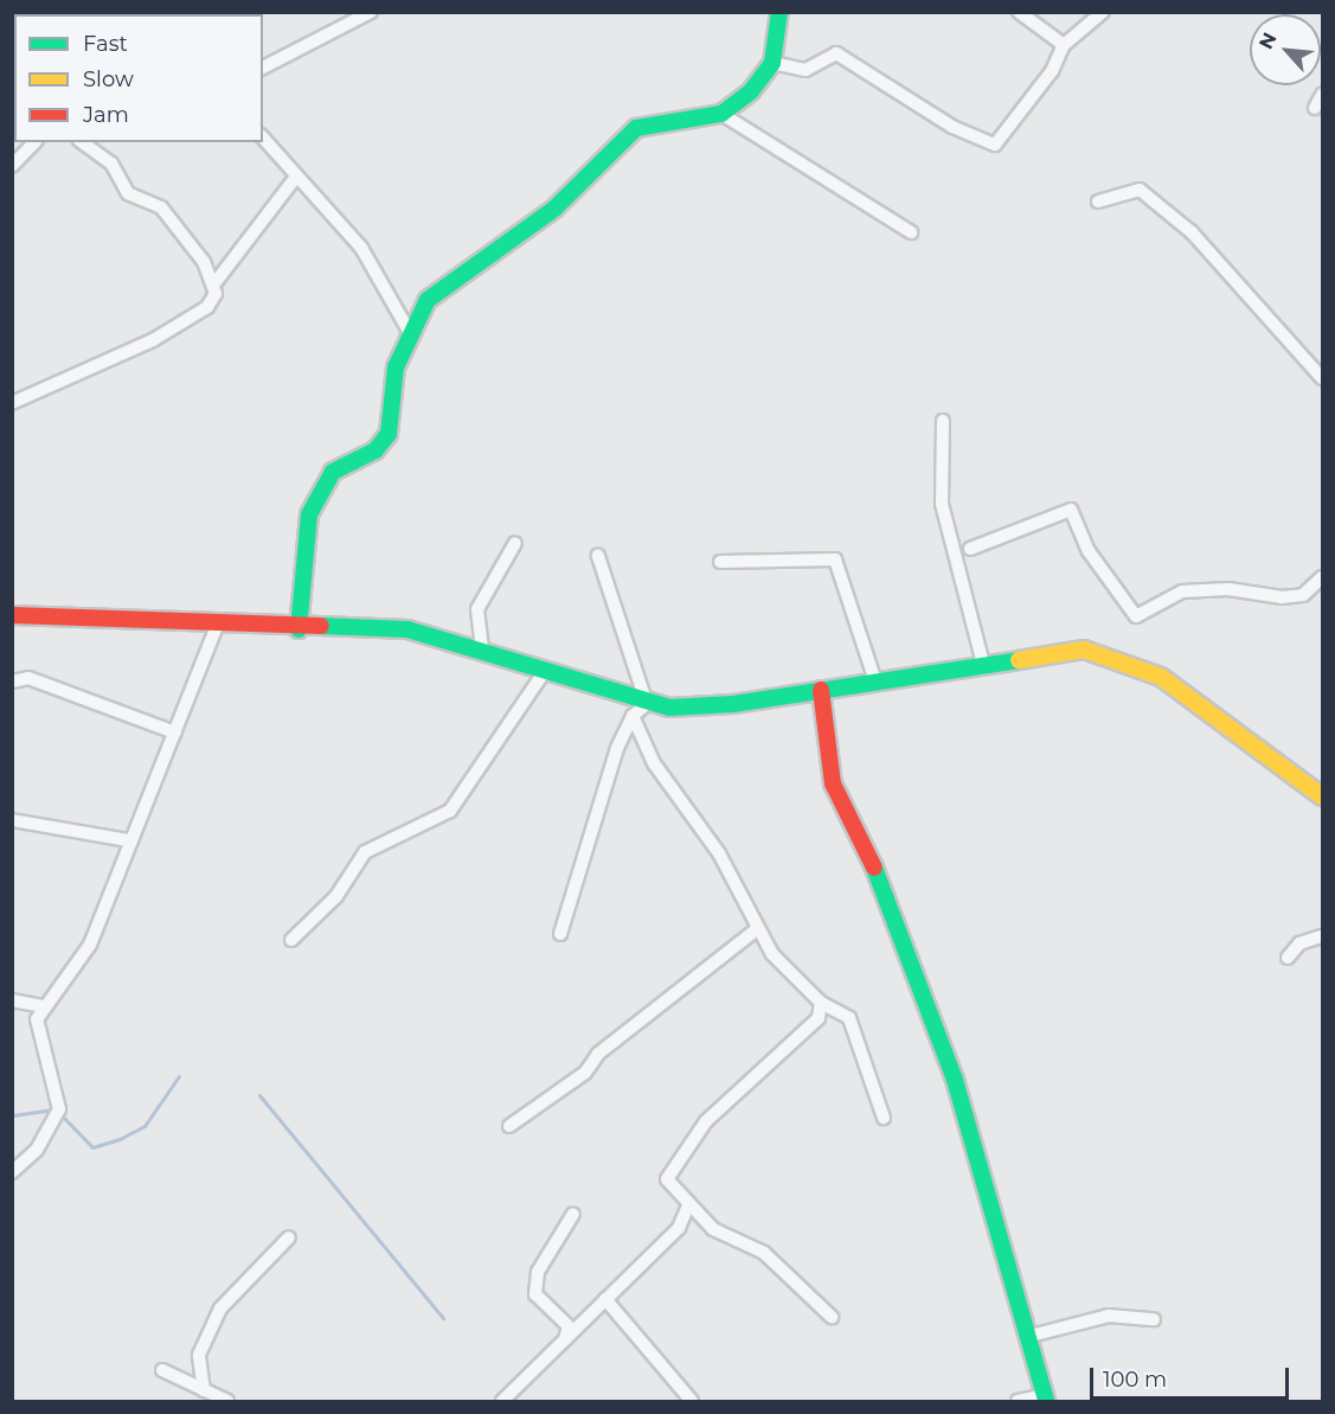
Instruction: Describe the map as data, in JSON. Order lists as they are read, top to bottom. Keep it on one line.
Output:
{"legend":["Fast","Slow","Jam"],"scale_bar":"100 m","north":"top left"}
